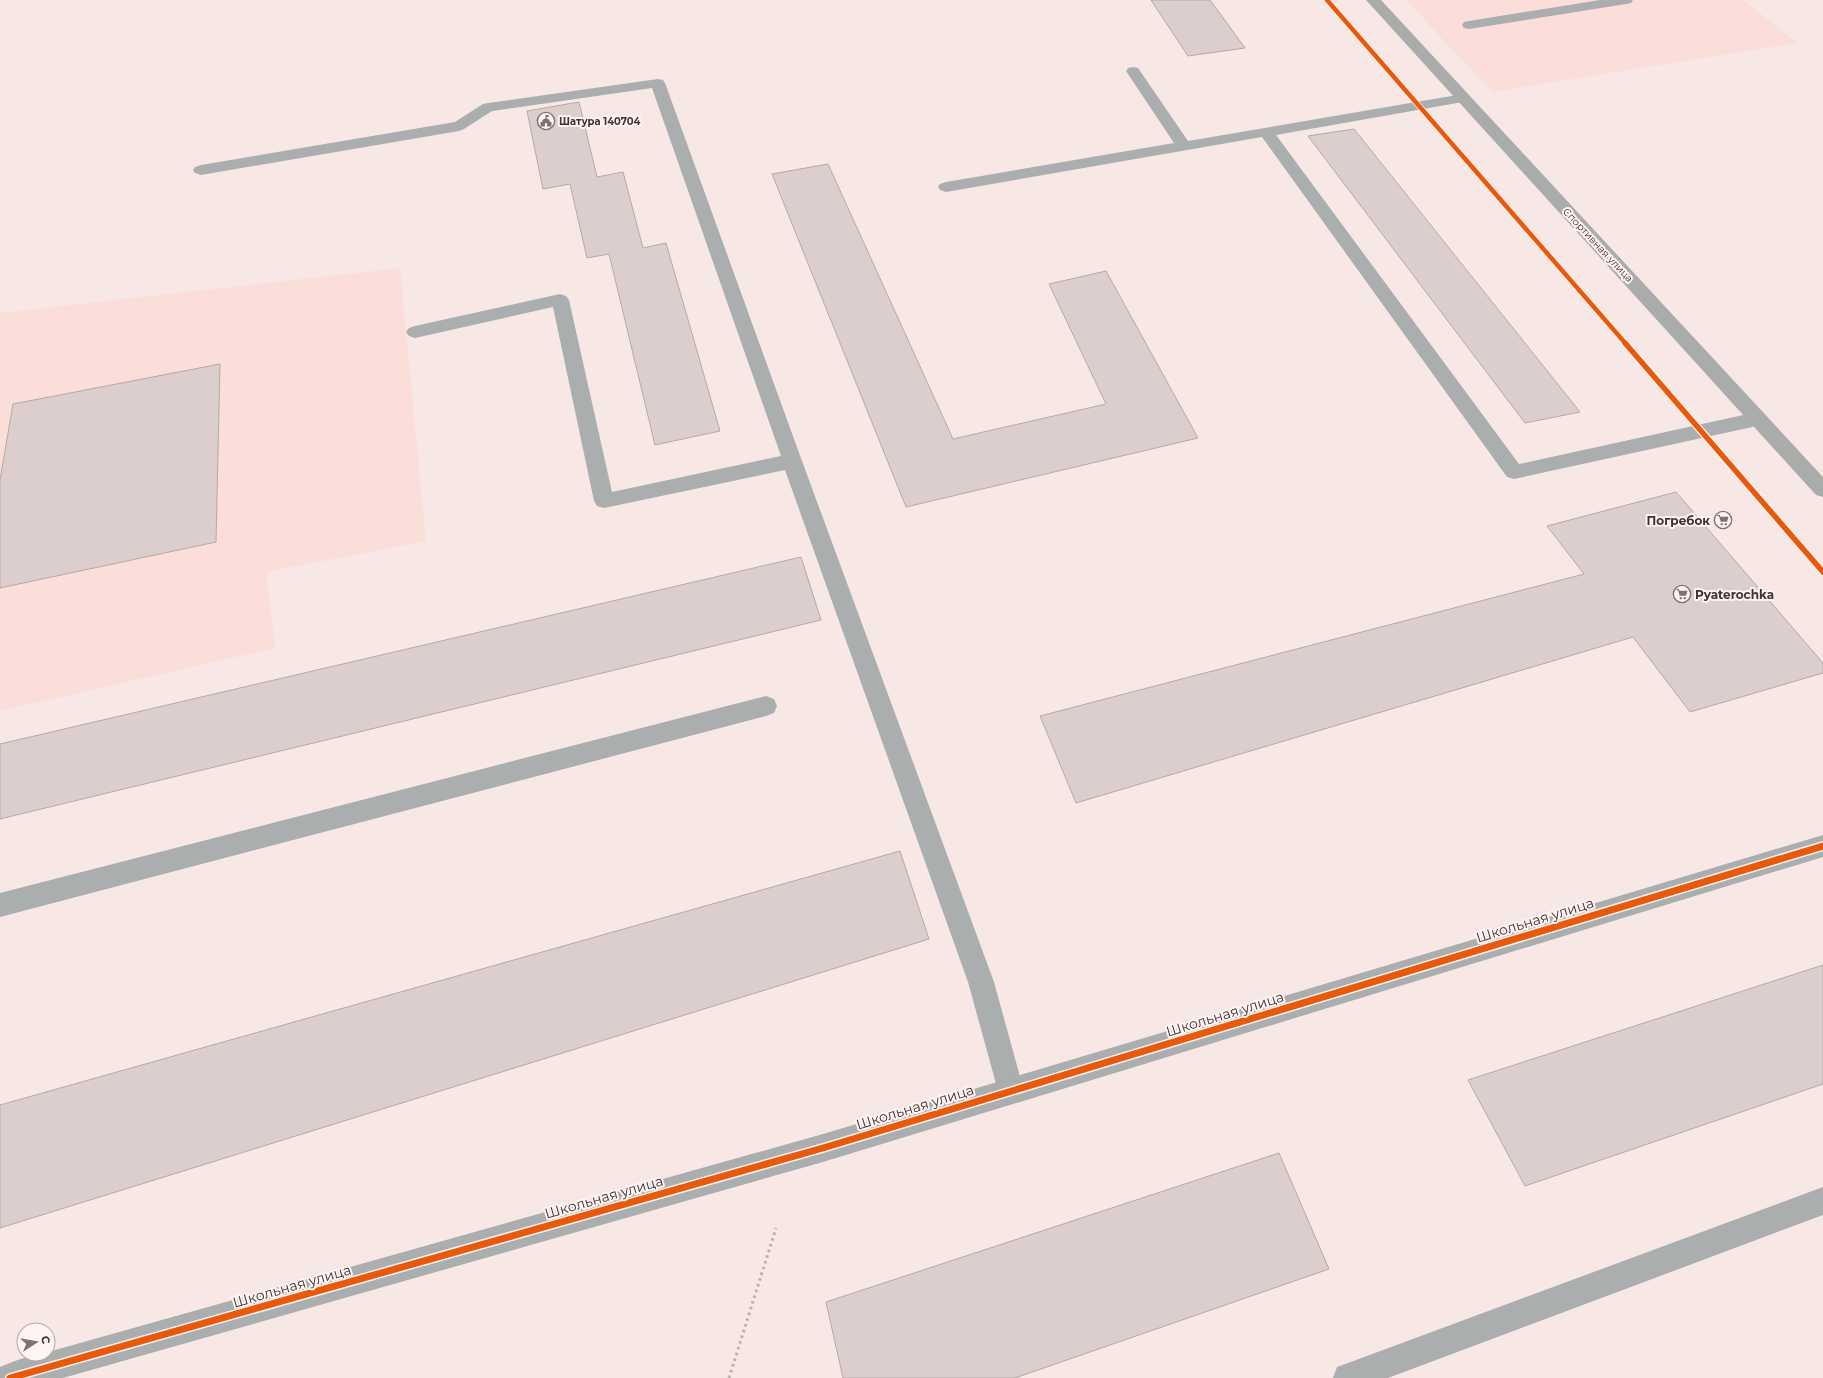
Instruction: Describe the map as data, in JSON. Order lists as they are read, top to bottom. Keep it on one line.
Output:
{"streets":{"street":["Спортивная улица","Школьная улица"]},"places":{"public building":["Шатура 140704"],"supermarket":["Погребок","Pyaterochka"]},"north":"right"}
